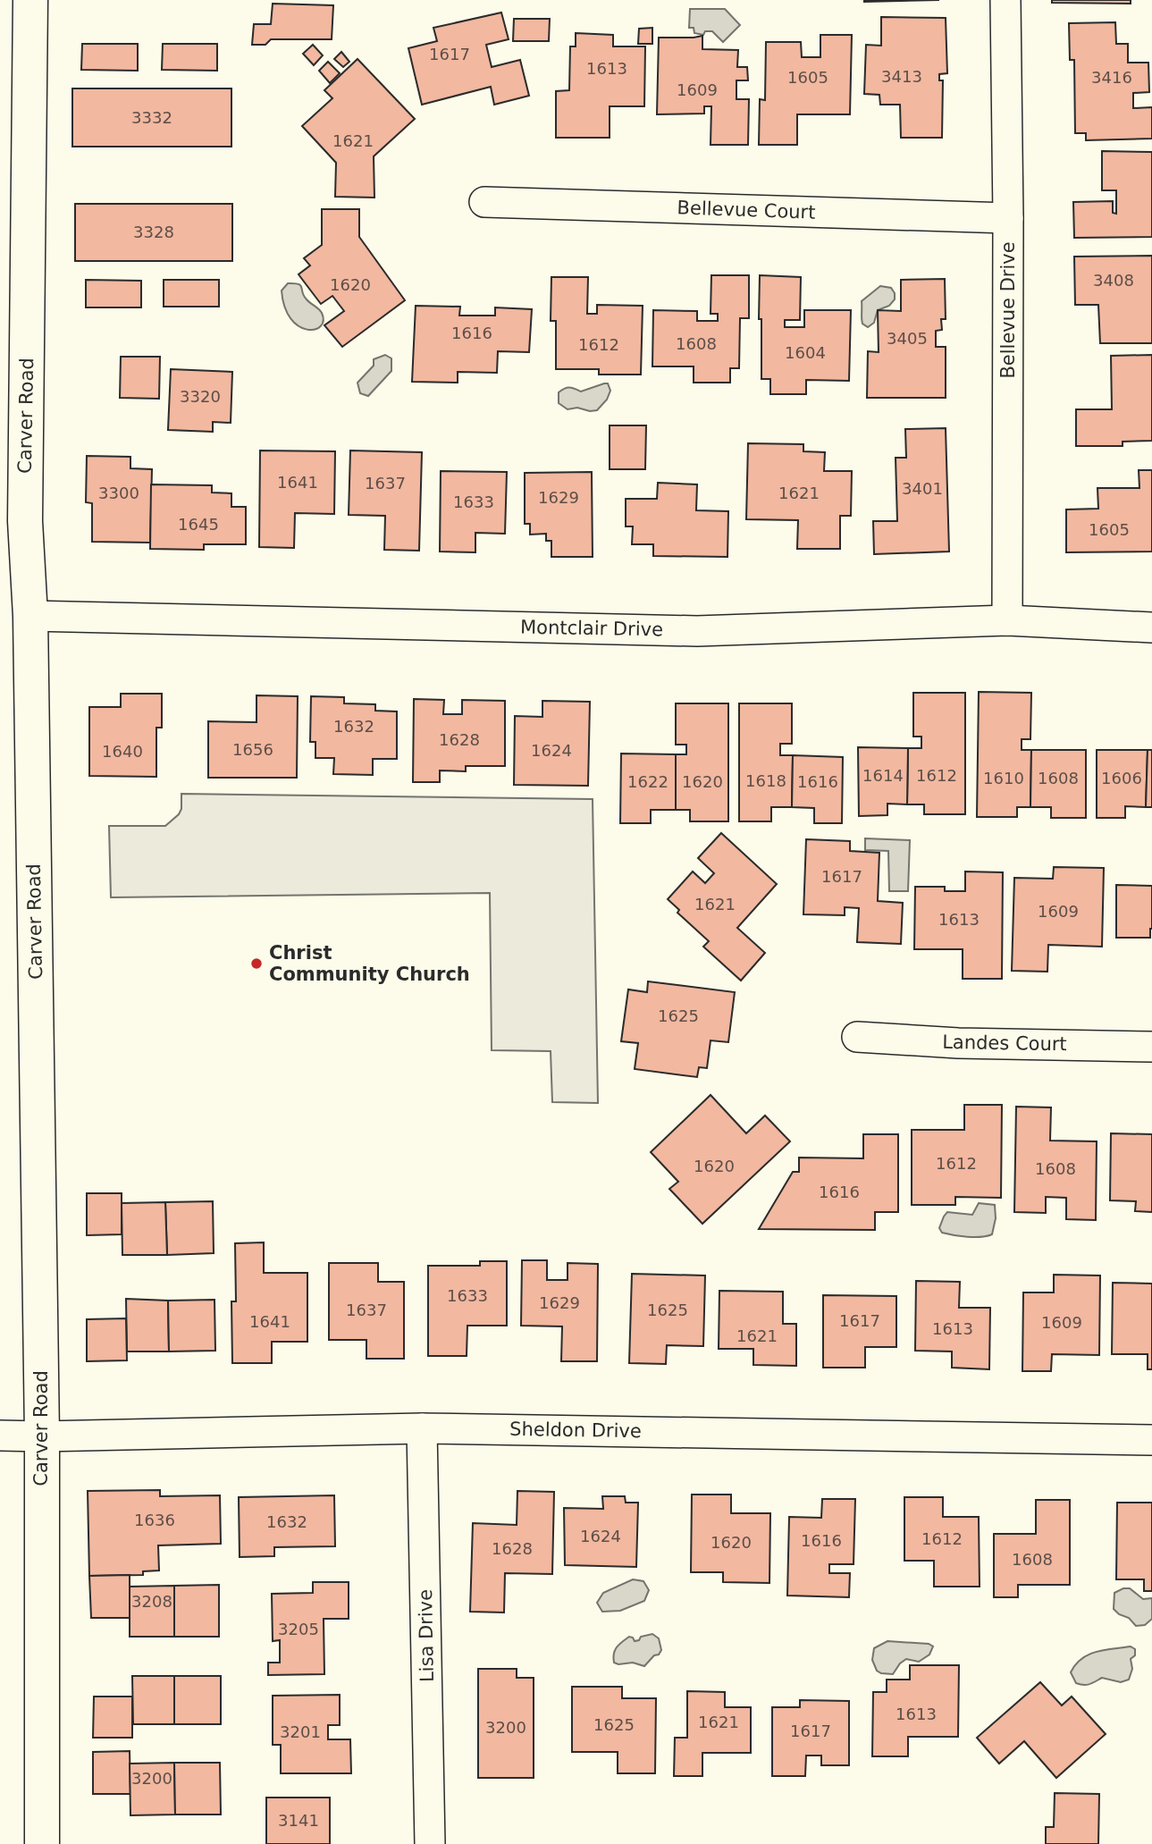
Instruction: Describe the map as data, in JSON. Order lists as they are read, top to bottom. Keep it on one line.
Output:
{"streets":{"street":["Bellevue Court","Bellevue Drive","Carver Road","Montclair Drive","Landes Court","Sheldon Drive","Lisa Drive"]},"crossings":[["Bellevue Court","Bellevue Drive"],["Bellevue Drive","Montclair Drive"],["Carver Road","Montclair Drive"],["Carver Road","Sheldon Drive"],["Sheldon Drive","Lisa Drive"]],"places":["Christ Community Church"],"house_numbers":["1617","1613","3413","1605","3416","1609","3332","1621","3328","3408","1620","1616","3405","1608","1612","1604","3320","1641","1637","3401","3300","1621","1629","1633","1645","1605","1632","1628","1656","1624","1640","1614","1612","1610","1608","1606","1618","1622","1620","1616","1617","1621","1609","1613","1625","1612","1620","1608","1616","1633","1629","1637","1625","1617","1641","1609","1613","1621","1636","1632","1624","1612","1616","1620","1628","1608","3208","3205","1613","1621","1625","3200","1617","3201","3200","3141"]}
